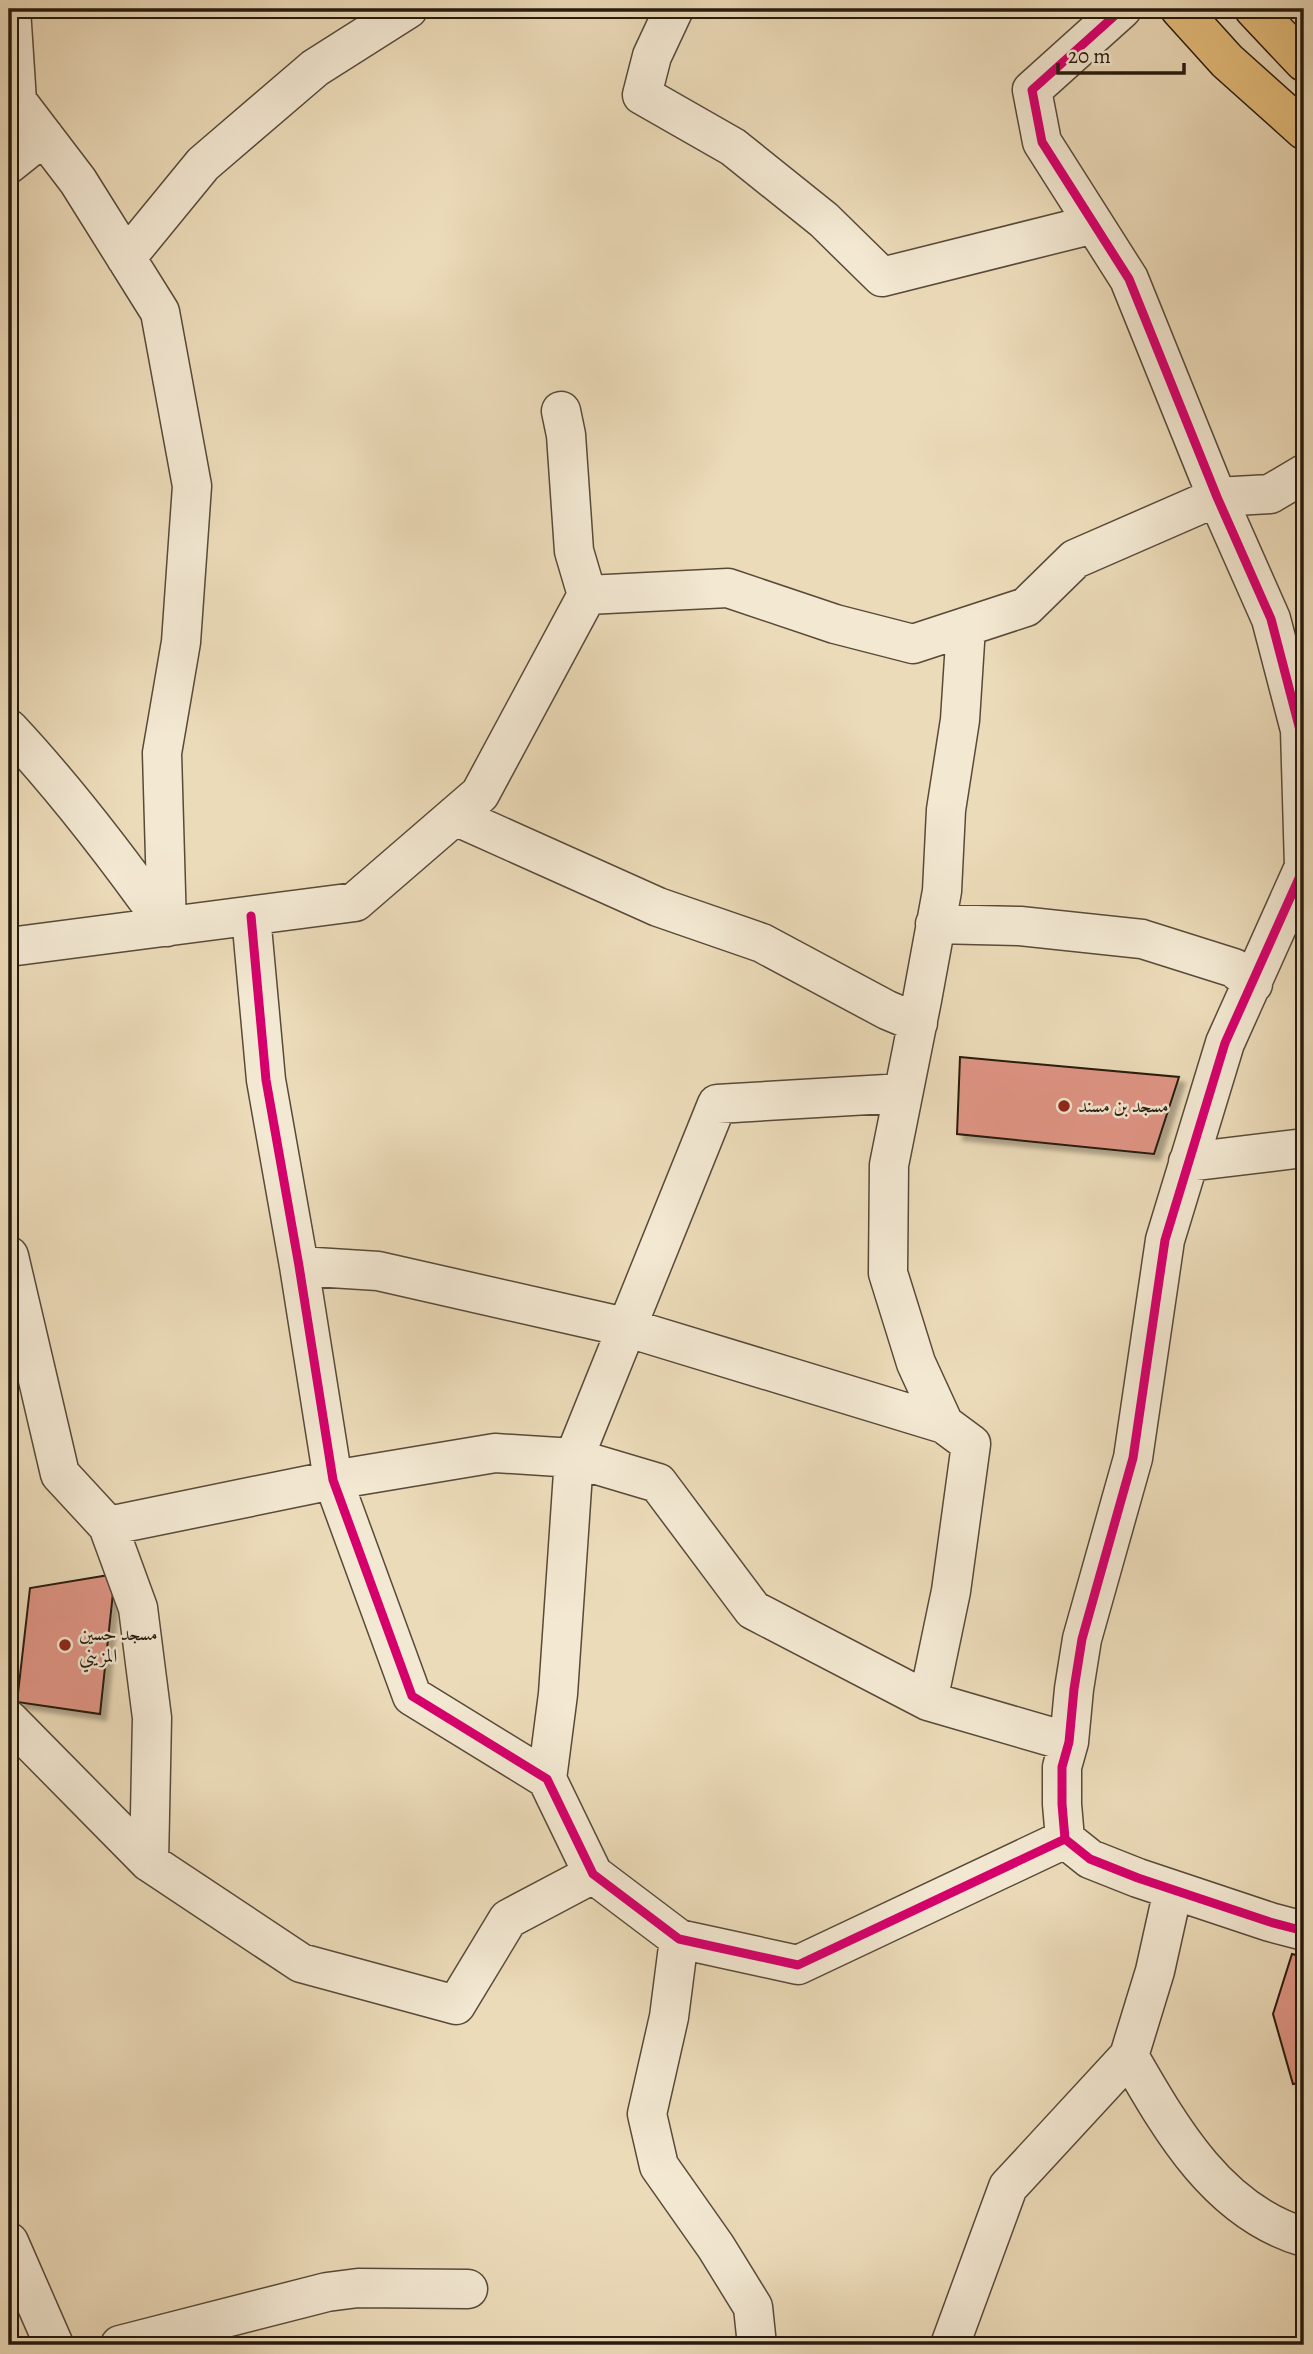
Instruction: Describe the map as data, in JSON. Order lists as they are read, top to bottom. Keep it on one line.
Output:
{"places":["مسجد بن مسند","مسجد حسين المزيني"],"scale_bar":"20 m"}
